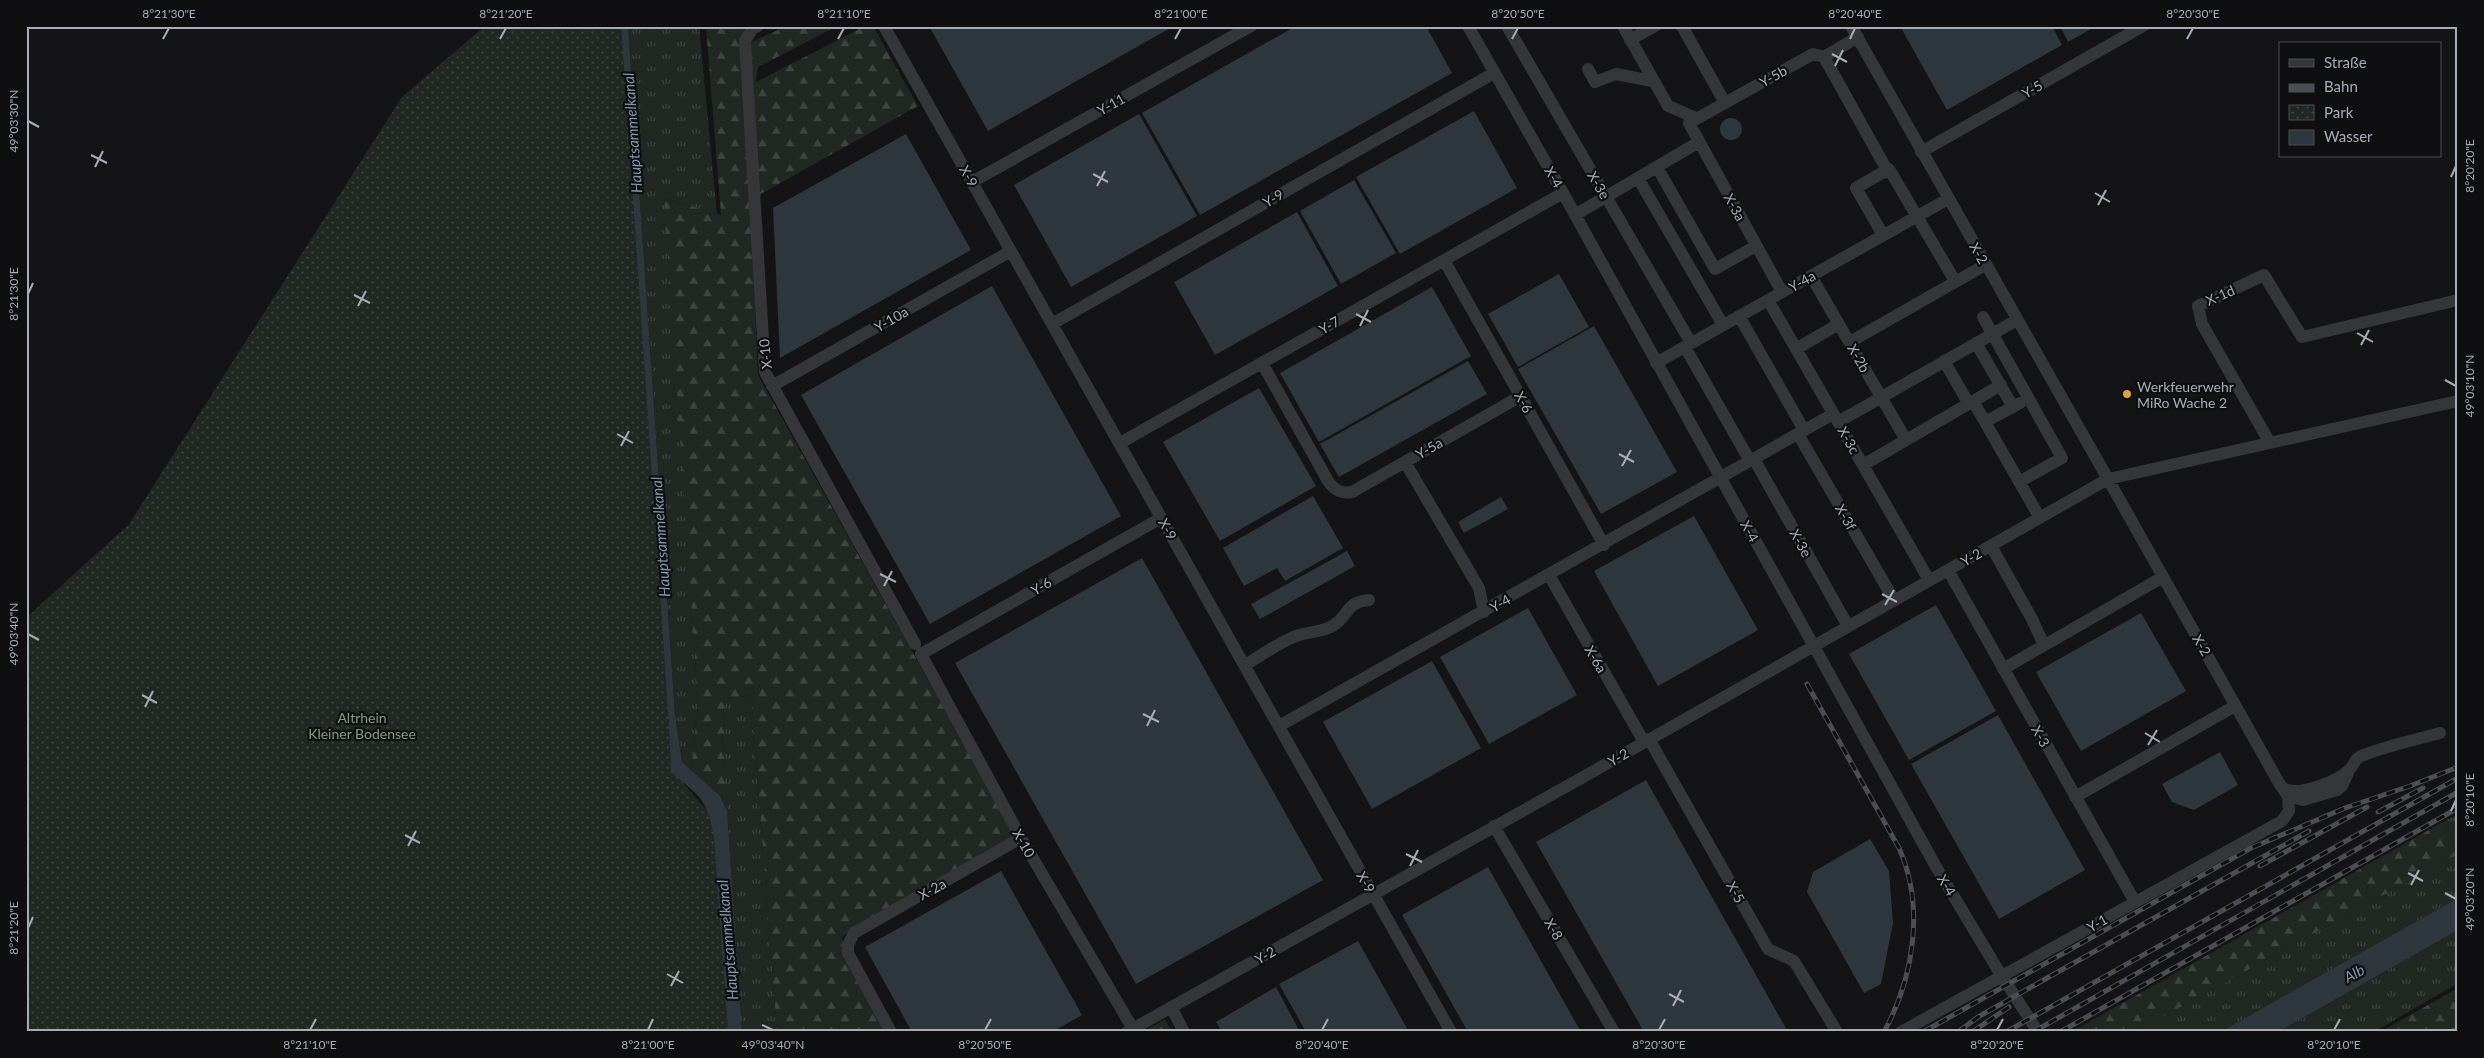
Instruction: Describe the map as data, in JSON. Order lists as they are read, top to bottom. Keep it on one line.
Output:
{"streets":{"street":["Y-5b","Y-5","Y-11","X-9","X-4","X-3e","Y-9","X-3a","X-2","Y-4a","X-1d","Y-10a","Y-7","X-10","X-2b","X-6","X-3c","Y-5a","X-3f","Y-2","Y-6","Y-4","X-6a","X-3","X-2a","X-5","Y-1","X-8"]},"crossings":[["Y-5b","X-3a"],["Y-5b","X-2"],["Y-5","X-2"],["Y-11","X-9"],["X-9","Y-9"],["X-9","Y-10a"],["X-9","Y-7"],["X-9","Y-2"],["X-9","Y-6"],["X-9","Y-4"],["X-4","Y-9"],["X-4","Y-4a"],["X-4","Y-7"],["X-4","Y-2"],["X-4","Y-4"],["X-3e","Y-4a"],["X-3e","Y-2"],["X-3a","Y-4a"],["X-2","Y-4a"],["X-2","Y-2"],["X-2","Y-1"],["Y-4a","X-2b"],["Y-4a","X-3c"],["Y-4a","X-3f"],["Y-10a","X-10"],["Y-7","X-6"],["Y-7","Y-5a"],["X-10","Y-2"],["X-10","Y-6"],["X-10","X-2a"],["X-6","Y-5a"],["X-6","Y-4"],["X-3c","Y-2"],["X-3f","Y-2"],["Y-2","X-6a"],["Y-2","X-3"],["Y-2","X-5"],["Y-2","X-8"],["Y-4","X-6a"],["X-6a","X-5"],["X-3","Y-1"]],"water":["Hauptsammelkanal","Alb"],"parks":["Altrhein Kleiner Bodensee"],"places":["Werkfeuerwehr MiRo Wache 2"],"legend":["Straße","Bahn","Park","Wasser"],"coordinates":["8°21'30\"E","8°21'20\"E","8°21'10\"E","8°21'00\"E","8°20'50\"E","8°20'40\"E","8°20'30\"E","49°03'30\"N","8°20'20\"E","49°03'10\"N","49°03'40\"N","8°20'10\"E","49°03'20\"N"]}
